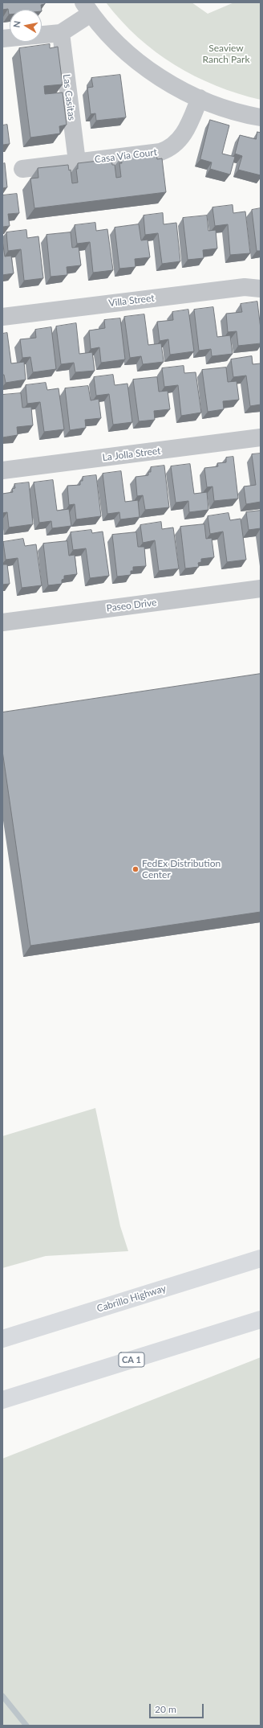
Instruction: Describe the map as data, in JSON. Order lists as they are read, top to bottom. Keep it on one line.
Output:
{"streets":{"highway":["Cabrillo Highway","CA 1"],"street":["Las Casitas","Casa Via Court","Villa Street","La Jolla Street","Paseo Drive"]},"crossings":[["Las Casitas","Casa Via Court"]],"parks":["Seaview Ranch Park"],"places":["FedEx Distribution Center"],"scale_bar":"20 m","north":"left"}
